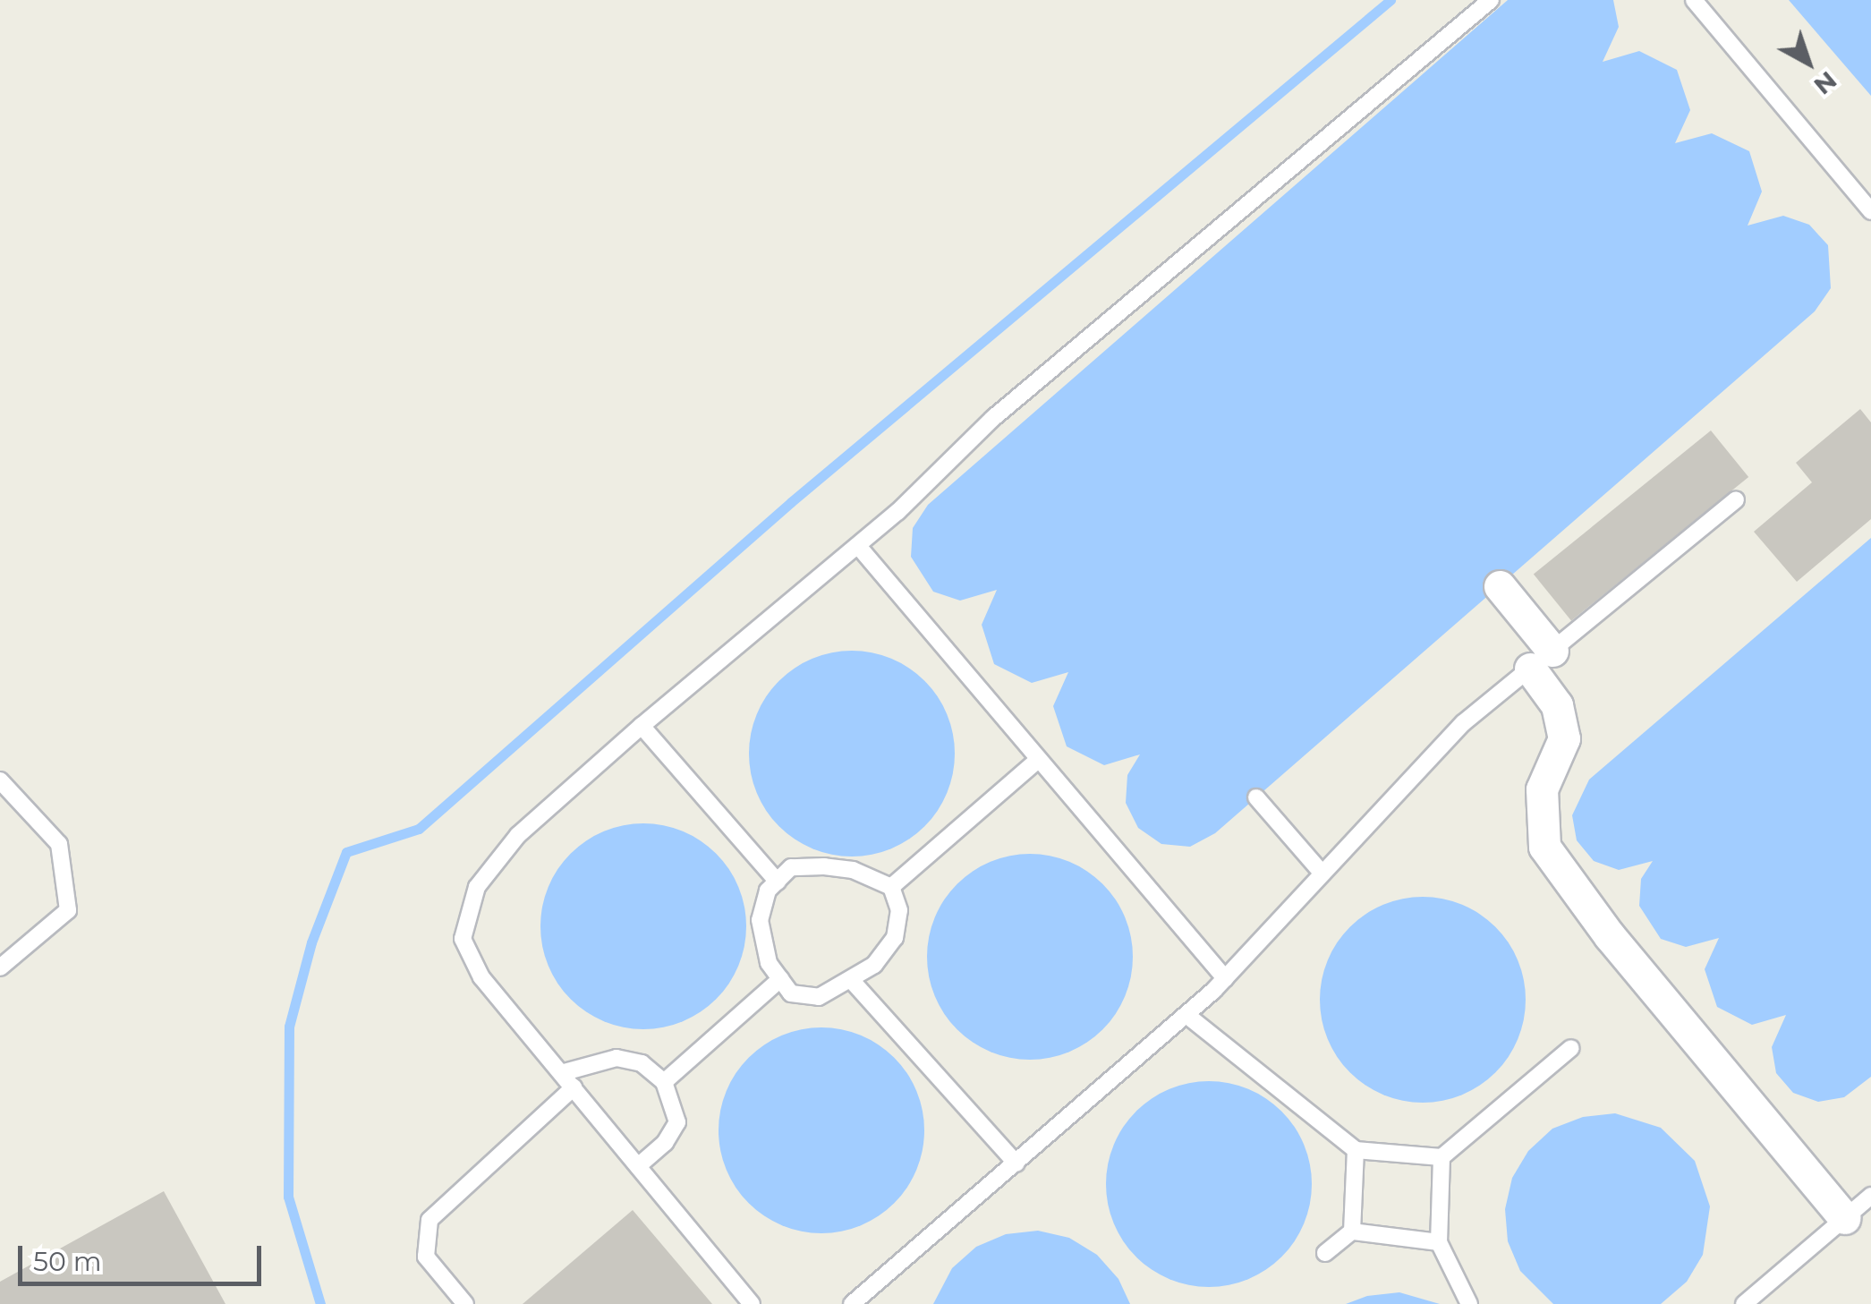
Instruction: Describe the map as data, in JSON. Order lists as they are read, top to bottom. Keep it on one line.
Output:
{"scale_bar":"50 m","north":"bottom right"}
